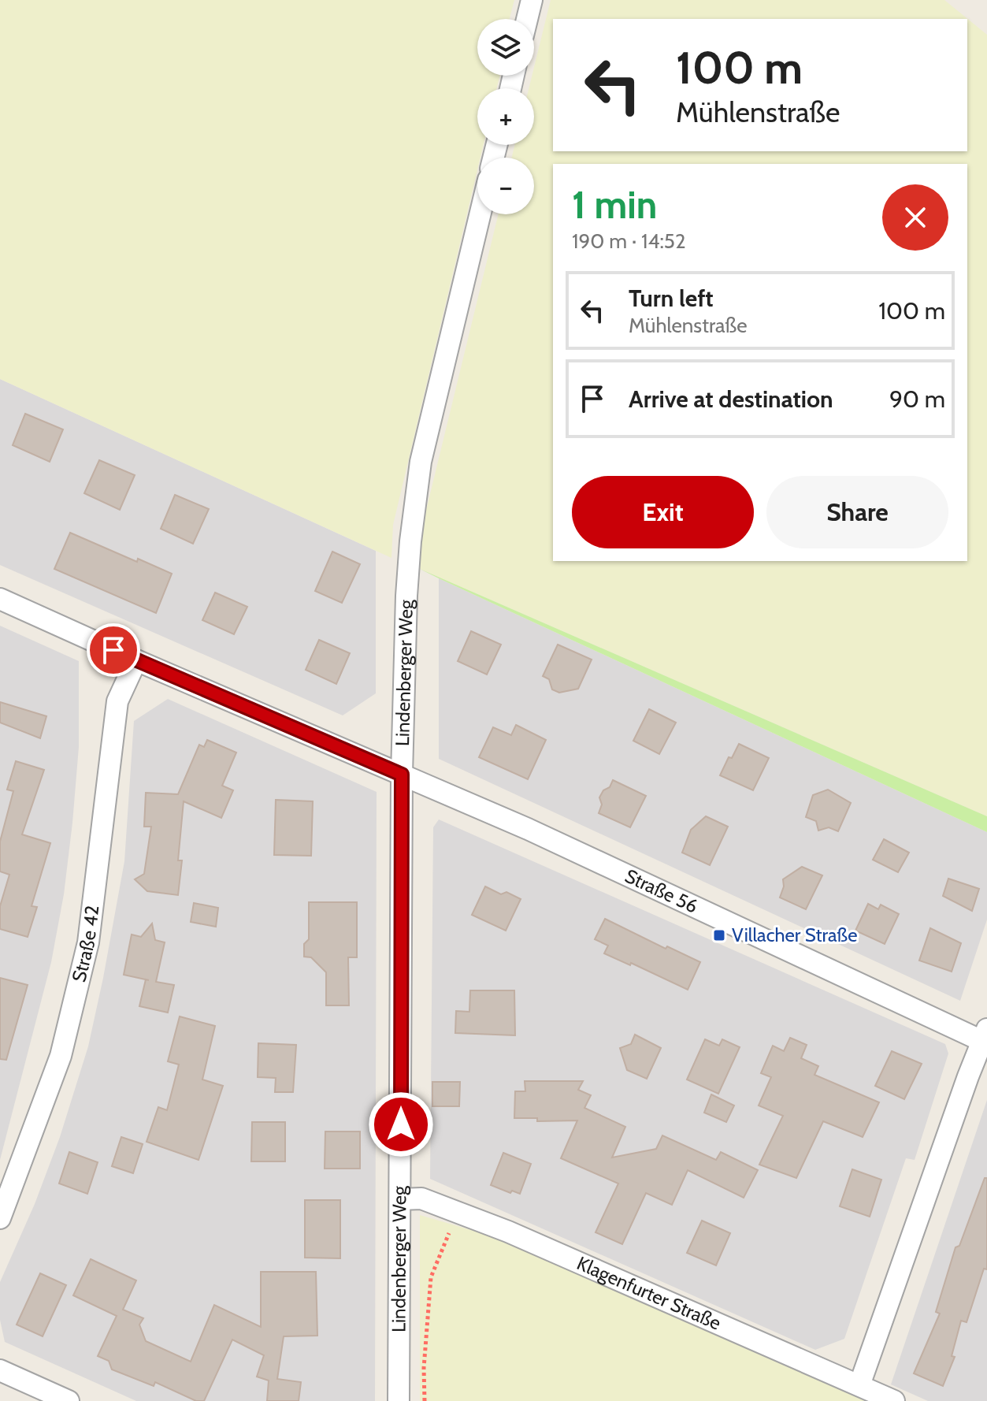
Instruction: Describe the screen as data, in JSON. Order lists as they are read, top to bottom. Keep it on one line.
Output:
{"streets":{"street":["Lindenberger Weg","Straße 56","Straße 42","Klagenfurter Straße"]},"crossings":[["Lindenberger Weg","Straße 56"],["Lindenberger Weg","Klagenfurter Straße"],["Straße 56","Straße 42"]],"places":{"transit":["Villacher Straße"]},"page":{"map_buttons":["+","−"],"turn":["100 m","Mühlenstraße"],"heading":["1 min","190 m · 14:52"],"list":[{"name":"Turn left","note":"Mühlenstraße","value":"100 m"},{"name":"Arrive at destination","value":"90 m"}],"buttons":["Exit","Share"]}}
